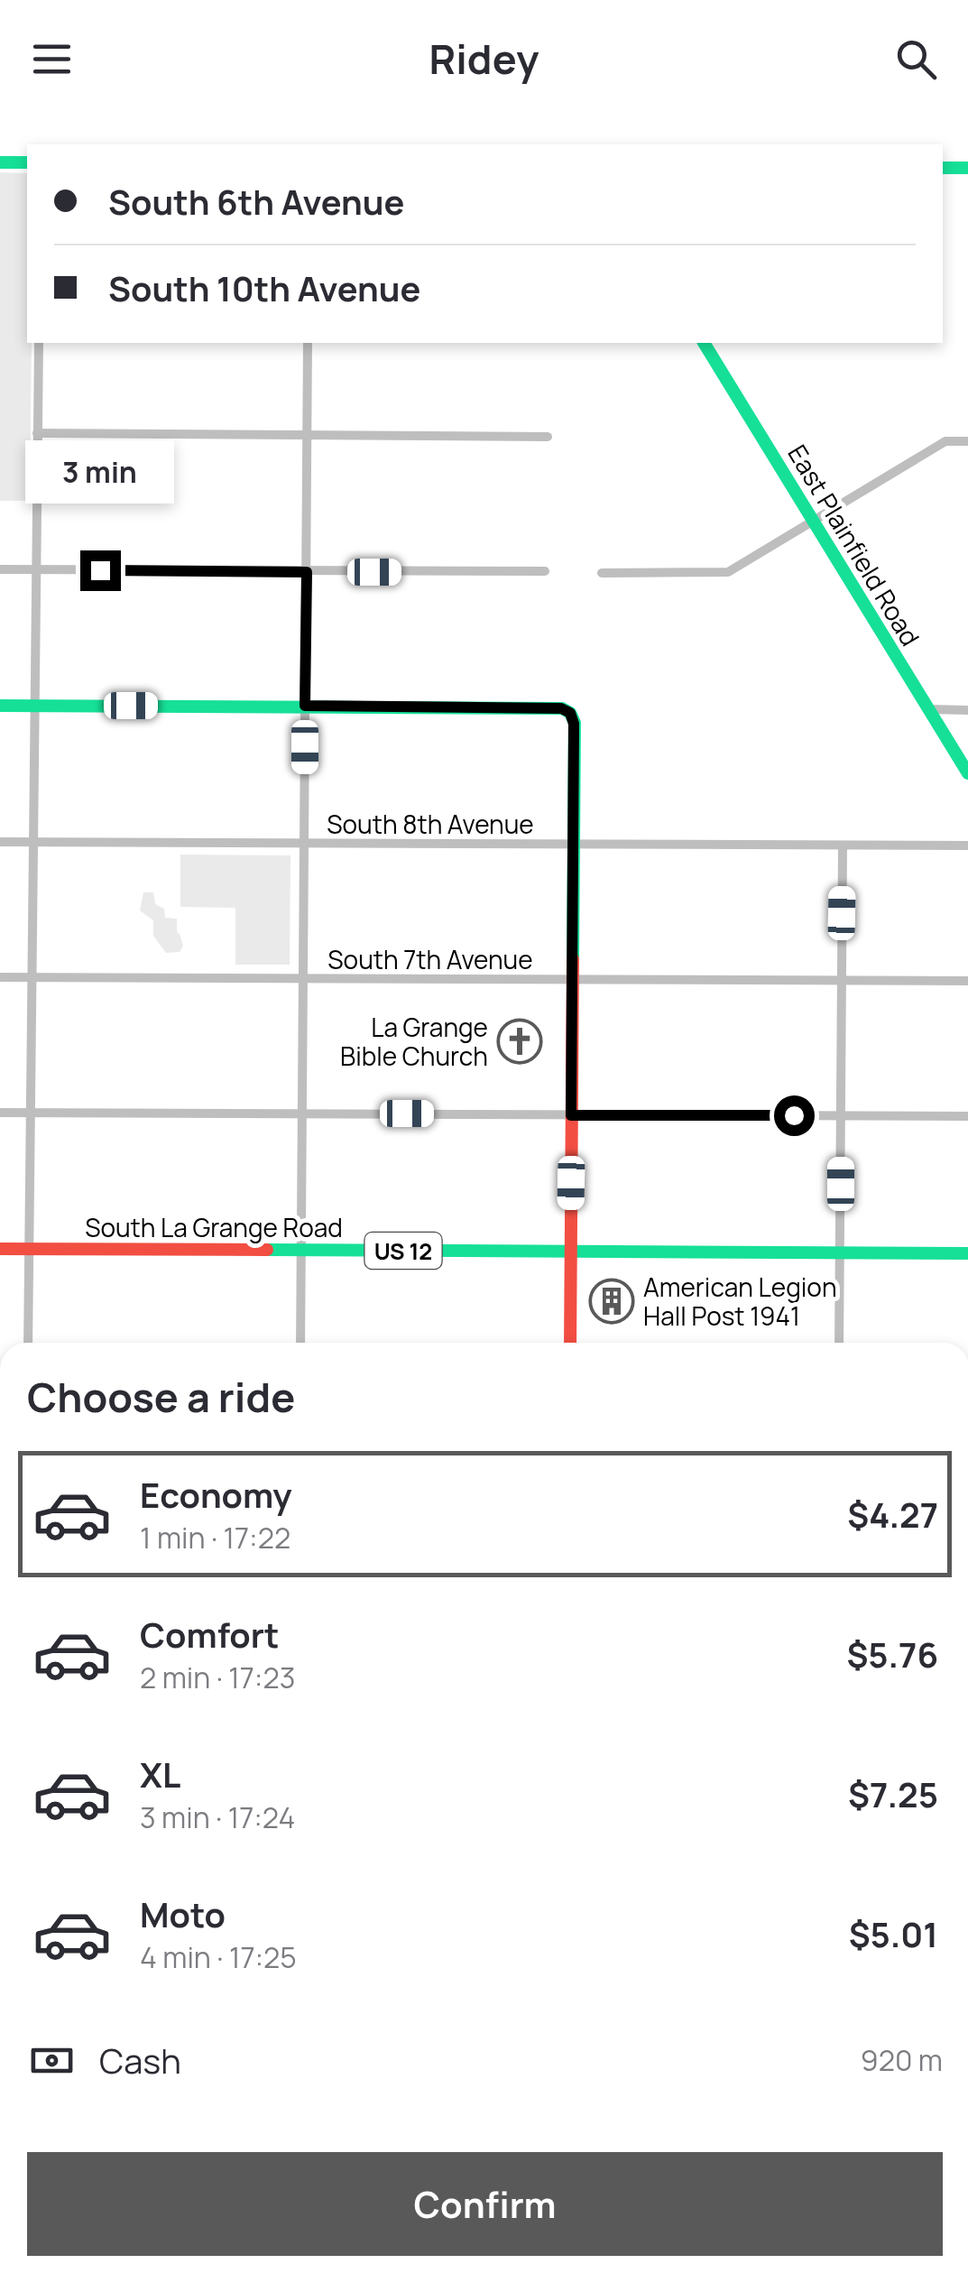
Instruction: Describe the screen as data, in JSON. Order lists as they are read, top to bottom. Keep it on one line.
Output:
{"streets":{"main road":["East Plainfield Road","South La Grange Road","US 12"],"street":["South 8th Avenue","South 7th Avenue"]},"places":{"church":["La Grange Bible Church"],"building":["American Legion Hall Post 1941"]},"page":{"header":"Ridey","banner":["South 6th Avenue","South 10th Avenue"],"bubble":"3 min","heading":"Choose a ride","list":[{"name":"Economy","note":"1 min · 17:22","value":"$4.27"},{"name":"Comfort","note":"2 min · 17:23","value":"$5.76"},{"name":"XL","note":"3 min · 17:24","value":"$7.25"},{"name":"Moto","note":"4 min · 17:25","value":"$5.01"}],"pay":["Cash","920 m"],"buttons":"Confirm"}}
